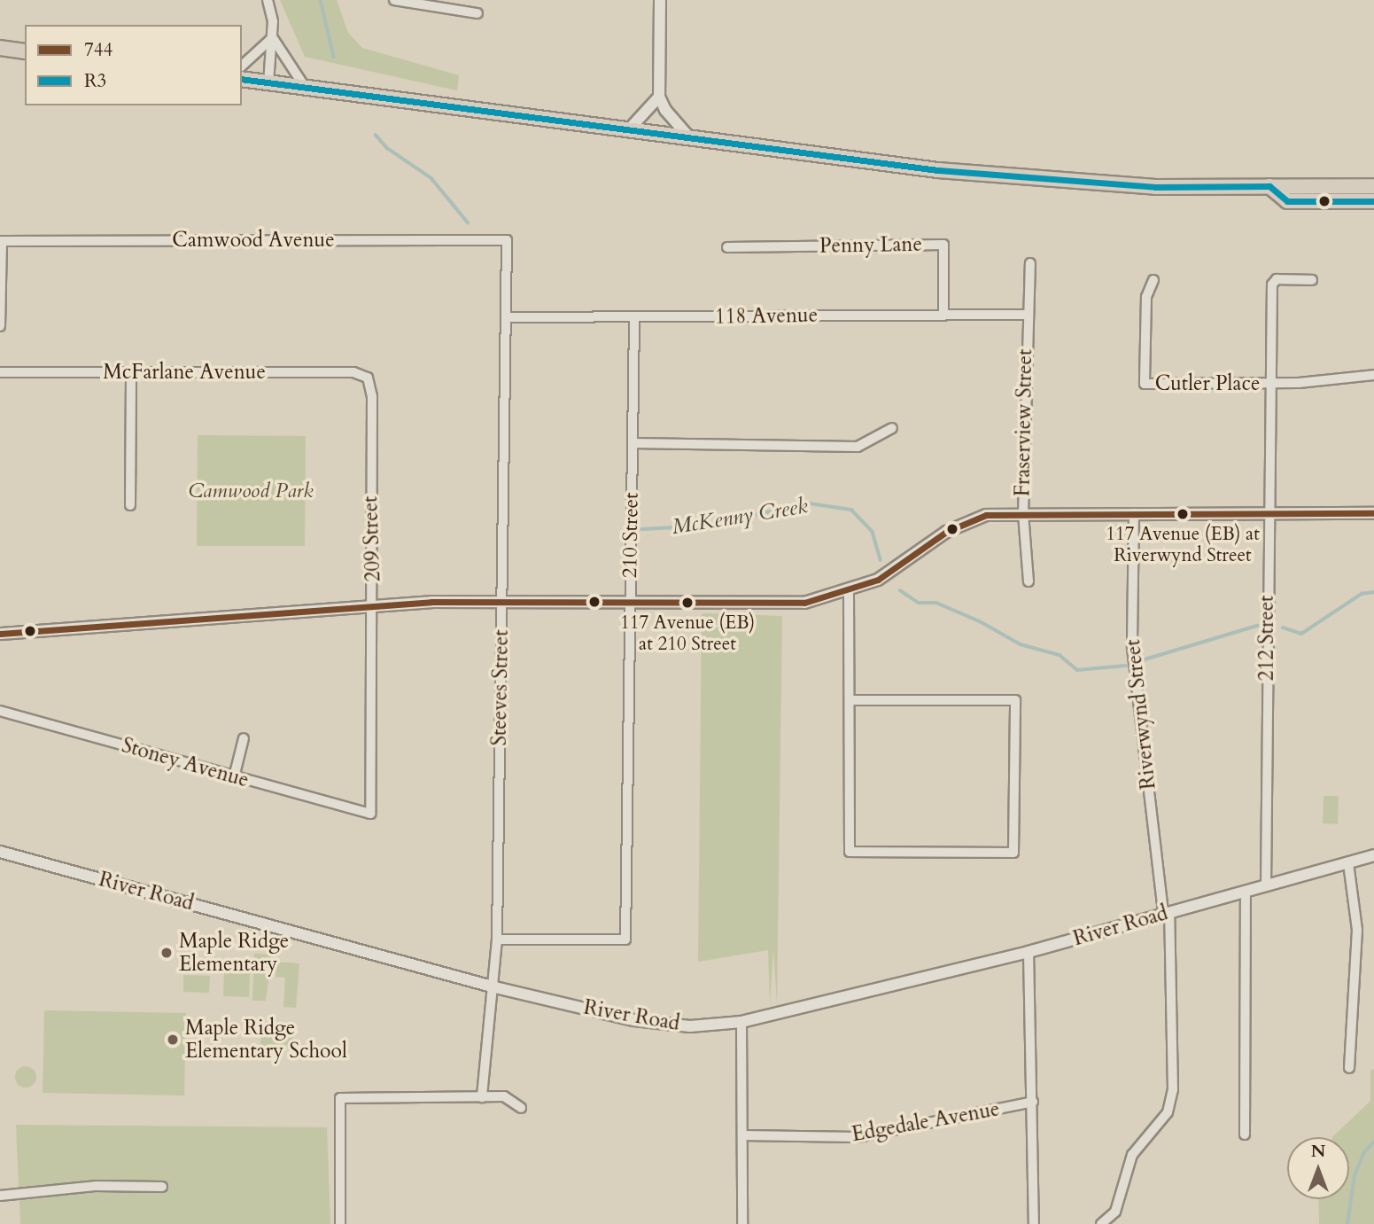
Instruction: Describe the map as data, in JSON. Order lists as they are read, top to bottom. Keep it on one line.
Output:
{"streets":{"street":["Camwood Avenue","Penny Lane","118 Avenue","McFarlane Avenue","Cutler Place","Fraserview Street","210 Street","209 Street","212 Street","Steeves Street","Riverwynd Street","Stoney Avenue","River Road","Edgedale Avenue"]},"crossings":[["Camwood Avenue","Steeves Street"],["Penny Lane","118 Avenue"],["118 Avenue","Fraserview Street"],["118 Avenue","210 Street"],["118 Avenue","Steeves Street"],["McFarlane Avenue","209 Street"],["Cutler Place","212 Street"],["210 Street","Steeves Street"],["209 Street","Stoney Avenue"],["212 Street","River Road"],["Steeves Street","River Road"],["Riverwynd Street","River Road"]],"water":["McKenny Creek"],"parks":["Camwood Park"],"places":["117 Avenue (EB) at Riverwynd Street","117 Avenue (EB) at 210 Street","Maple Ridge Elementary","Maple Ridge Elementary School"],"lines":["transit line R3","transit line 744"],"legend":["744","R3"],"north":"top"}
